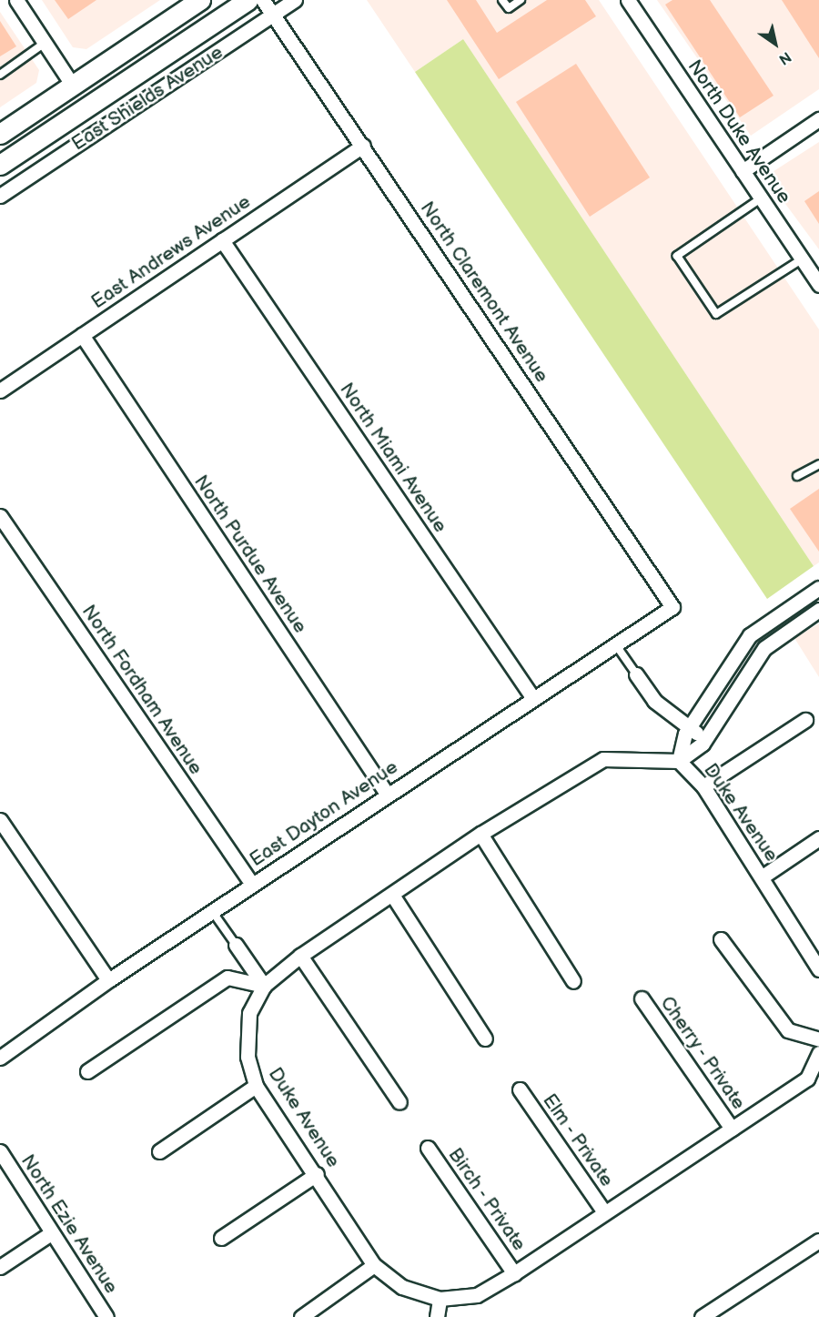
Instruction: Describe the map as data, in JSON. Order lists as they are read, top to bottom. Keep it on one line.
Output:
{"streets":{"main road":["East Shields Avenue"],"street":["North Duke Avenue","East Andrews Avenue","North Claremont Avenue","North Miami Avenue","North Purdue Avenue","North Fordham Avenue","Duke Avenue","East Dayton Avenue","Cherry - Private","Elm - Private","Birch - Private","North Ezie Avenue"]},"crossings":[["East Shields Avenue","North Claremont Avenue"],["East Andrews Avenue","North Claremont Avenue"],["East Andrews Avenue","North Miami Avenue"],["East Andrews Avenue","North Purdue Avenue"],["North Claremont Avenue","East Dayton Avenue"],["North Miami Avenue","East Dayton Avenue"],["North Purdue Avenue","East Dayton Avenue"],["North Fordham Avenue","East Dayton Avenue"],["Duke Avenue","Cherry - Private"],["Duke Avenue","Elm - Private"],["Duke Avenue","Birch - Private"]],"north":"bottom right"}
